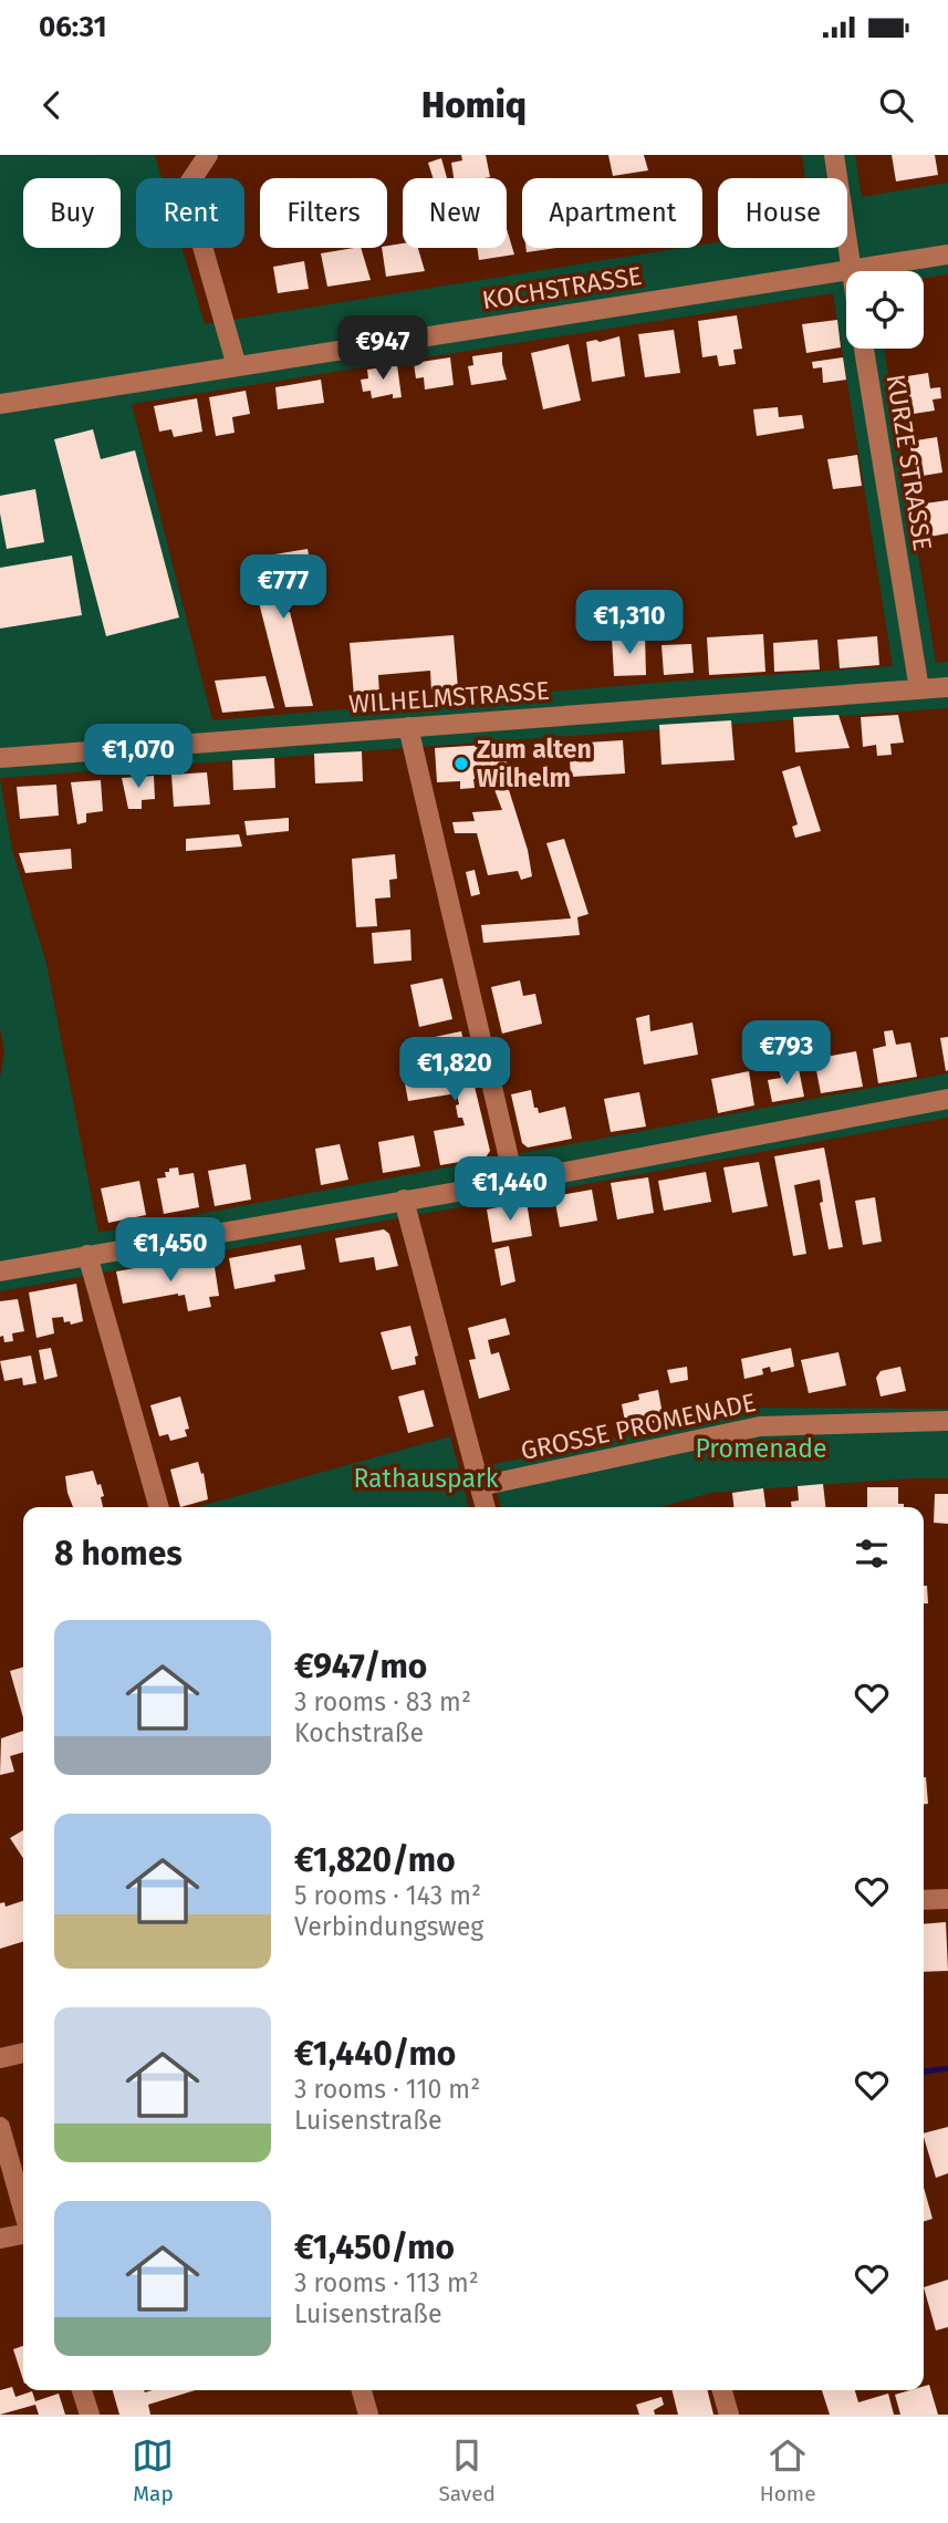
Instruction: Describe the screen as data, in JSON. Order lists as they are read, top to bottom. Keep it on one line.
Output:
{"streets":{"street":["KOCHSTRASSE","KURZE STRASSE","WILHELMSTRASSE","GROSSE PROMENADE"]},"crossings":[["KURZE STRASSE","WILHELMSTRASSE"]],"parks":["Promenade","Rathauspark"],"places":["Zum alten Wilhelm"],"page":{"status":"06:31","header":"Homiq","chip":["Buy","Rent","Filters","New","Apartment","House"],"price":["€947","€777","€1,310","€1,070","€793","€1,820","€1,440","€1,450"],"heading":"8 homes","list":[{"name":"€947/mo","note":"3 rooms · 83 m² · Kochstraße"},{"name":"€1,820/mo","note":"5 rooms · 143 m² · Verbindungsweg"},{"name":"€1,440/mo","note":"3 rooms · 110 m² · Luisenstraße"},{"name":"€1,450/mo","note":"3 rooms · 113 m² · Luisenstraße"}],"tabs":["Map","Saved","Home"]}}
